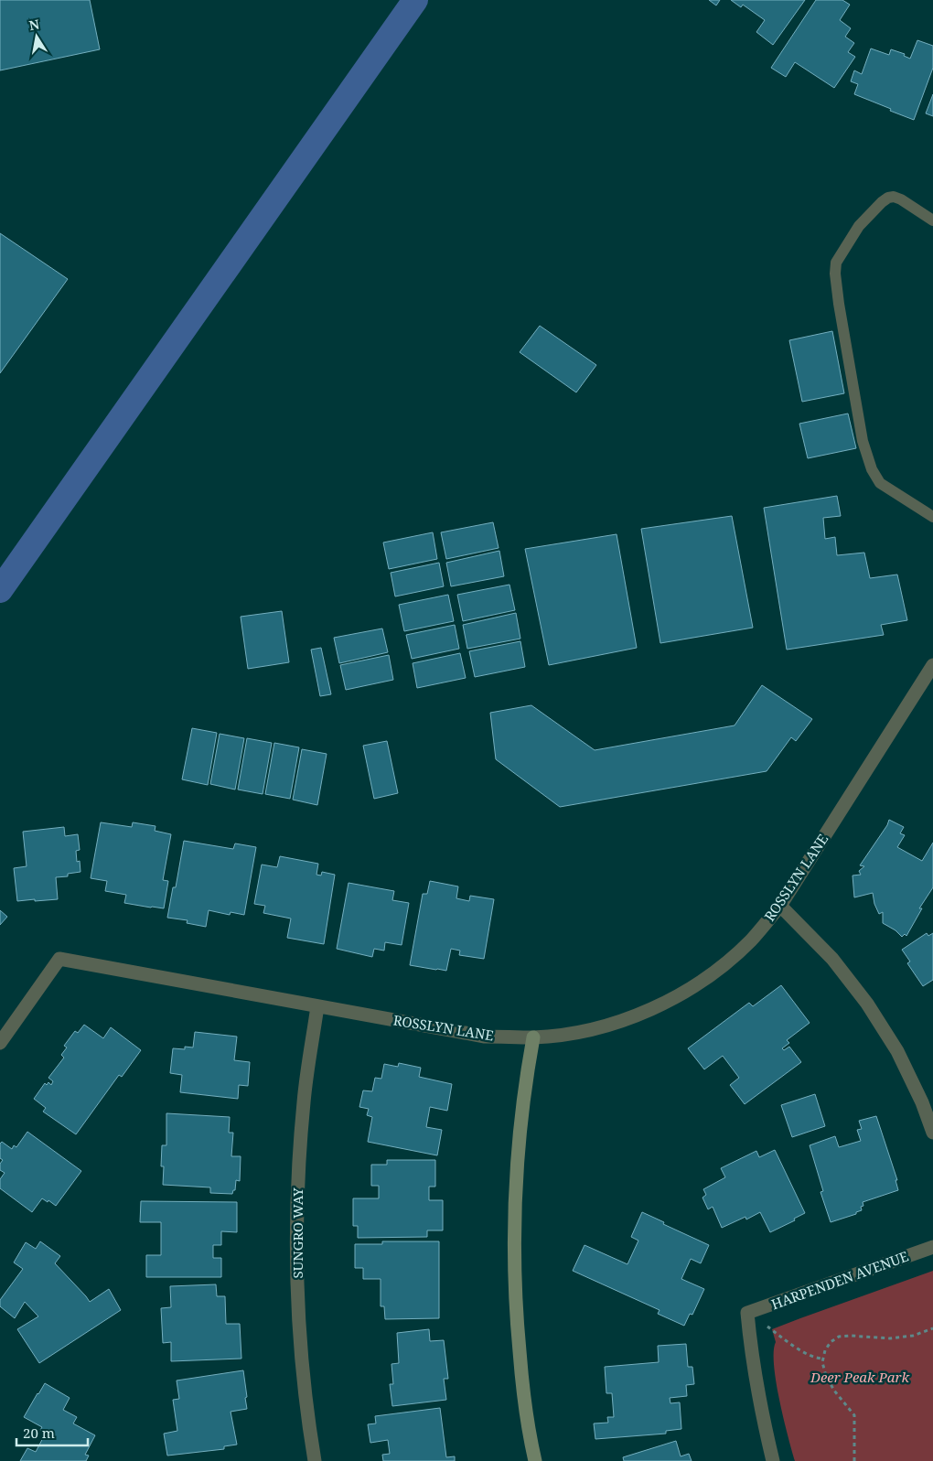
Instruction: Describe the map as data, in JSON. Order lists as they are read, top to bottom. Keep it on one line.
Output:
{"streets":{"street":["ROSSLYN LANE","SUNGRO WAY","HARPENDEN AVENUE"]},"crossings":[["ROSSLYN LANE","SUNGRO WAY"]],"parks":["Deer Peak Park"],"scale_bar":"20 m","north":"top"}
